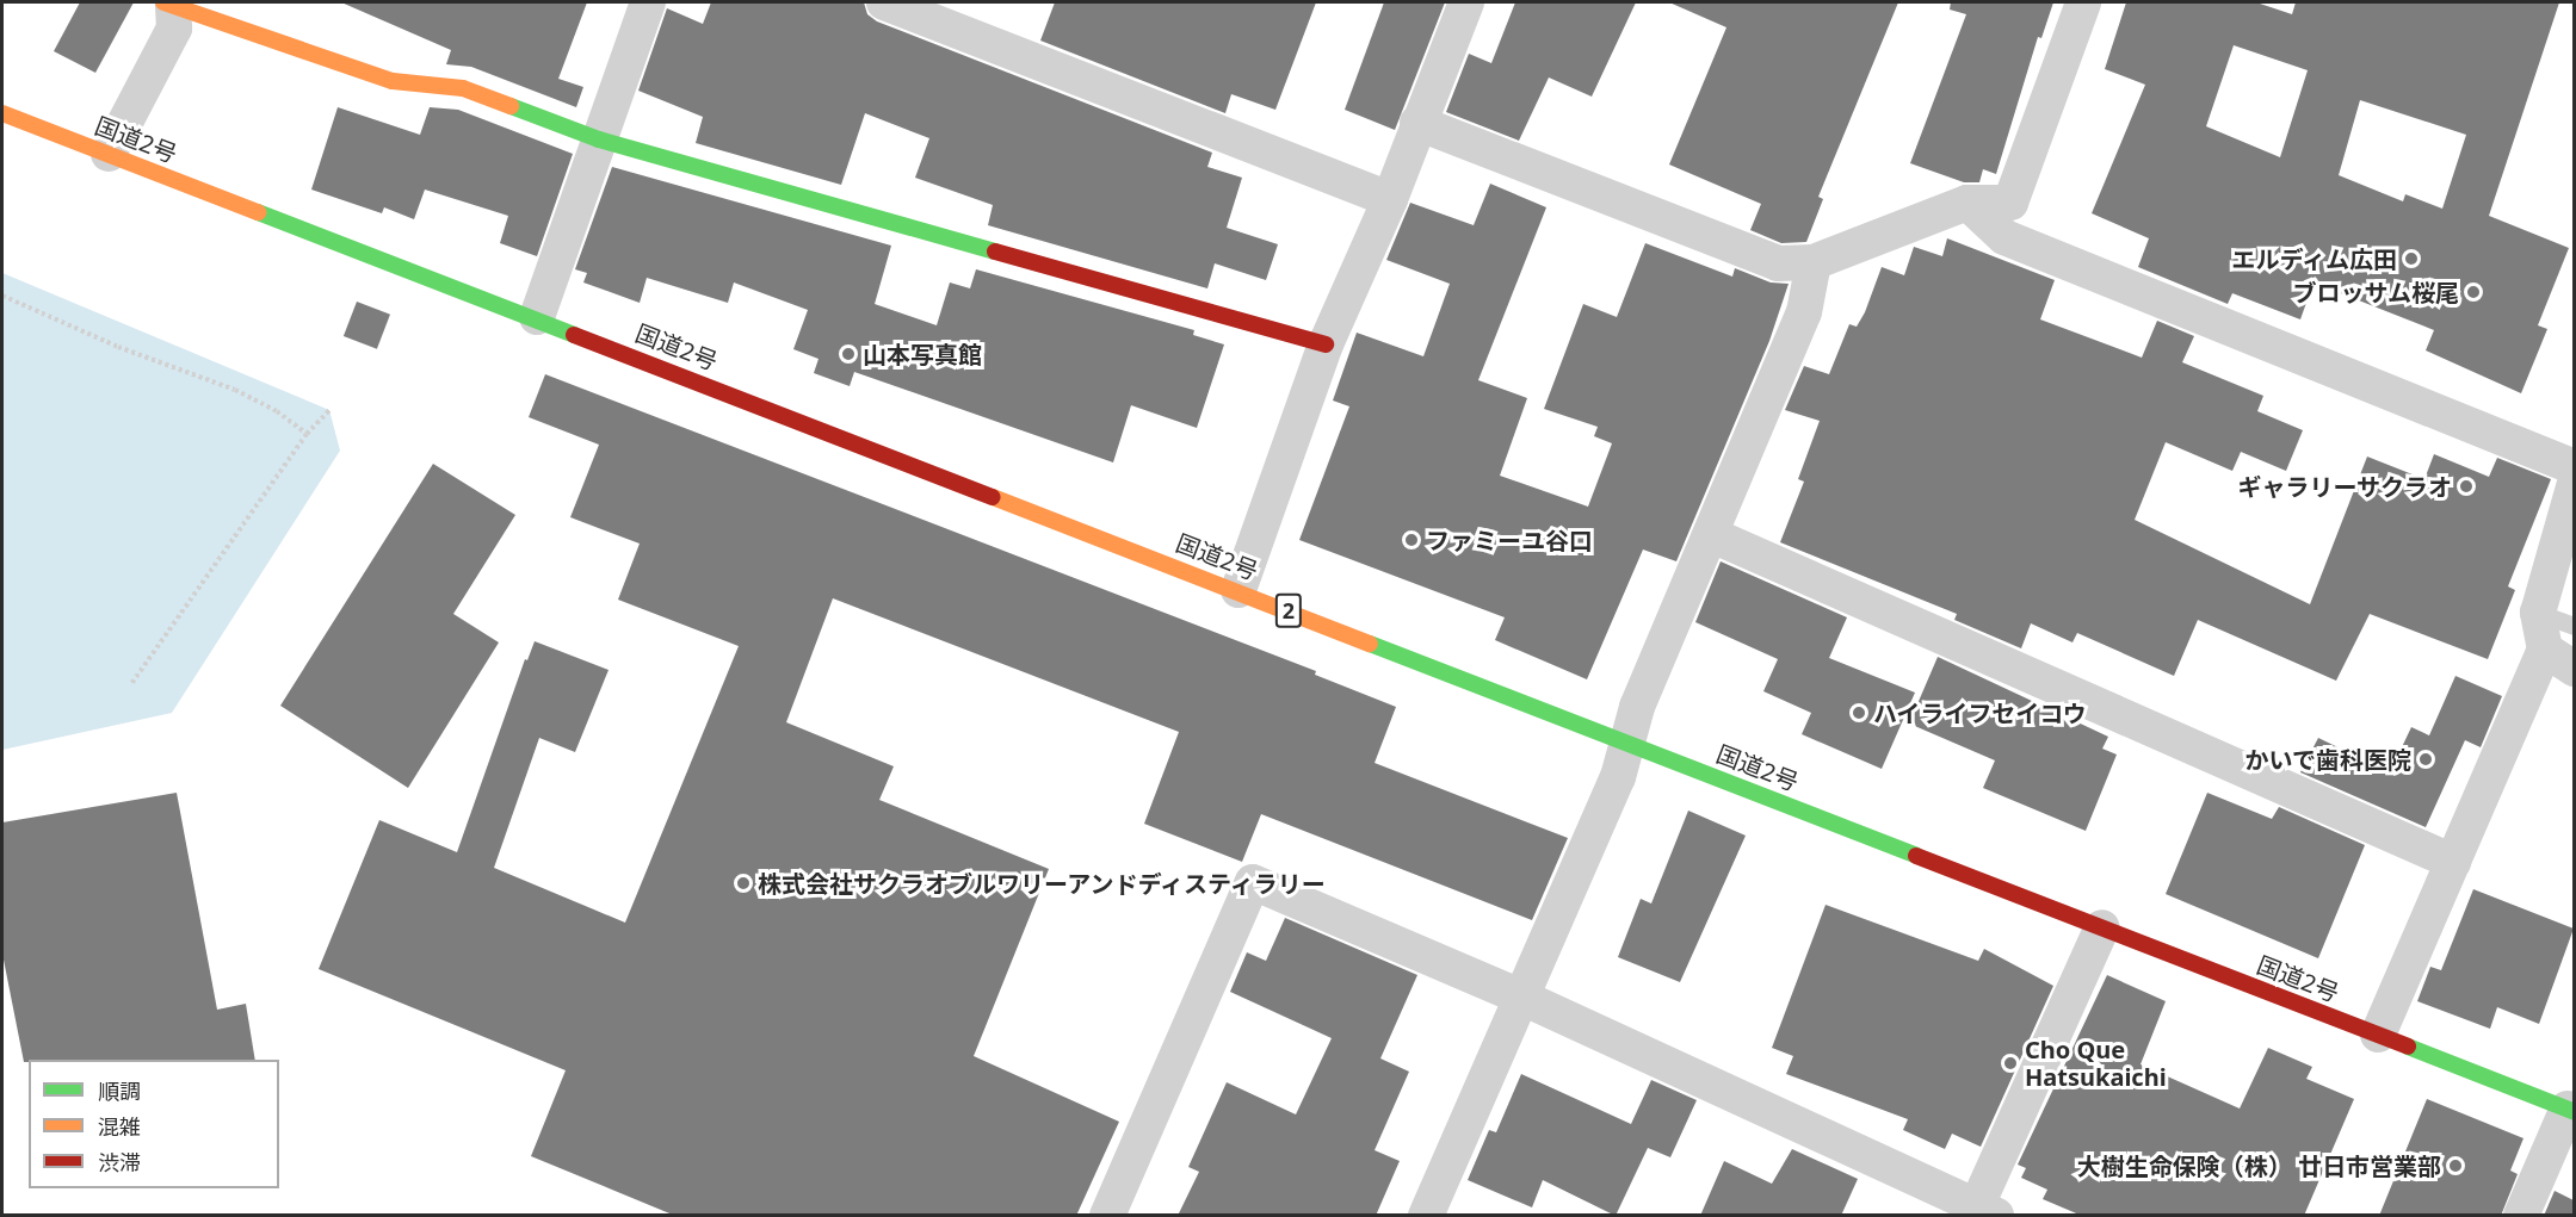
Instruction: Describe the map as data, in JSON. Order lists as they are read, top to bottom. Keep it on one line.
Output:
{"streets":{"main road":["国道2号","2"]},"places":["エルディム広田","ブロッサム桜尾","山本写真館","ギャラリーサクラオ","ファミーユ谷口","ハイライフセイコウ","かいで歯科医院","株式会社サクラオブルワリーアンドディスティラリー","Cho Que Hatsukaichi","大樹生命保険（株） 廿日市営業部"],"legend":["順調","混雑","渋滞"]}
